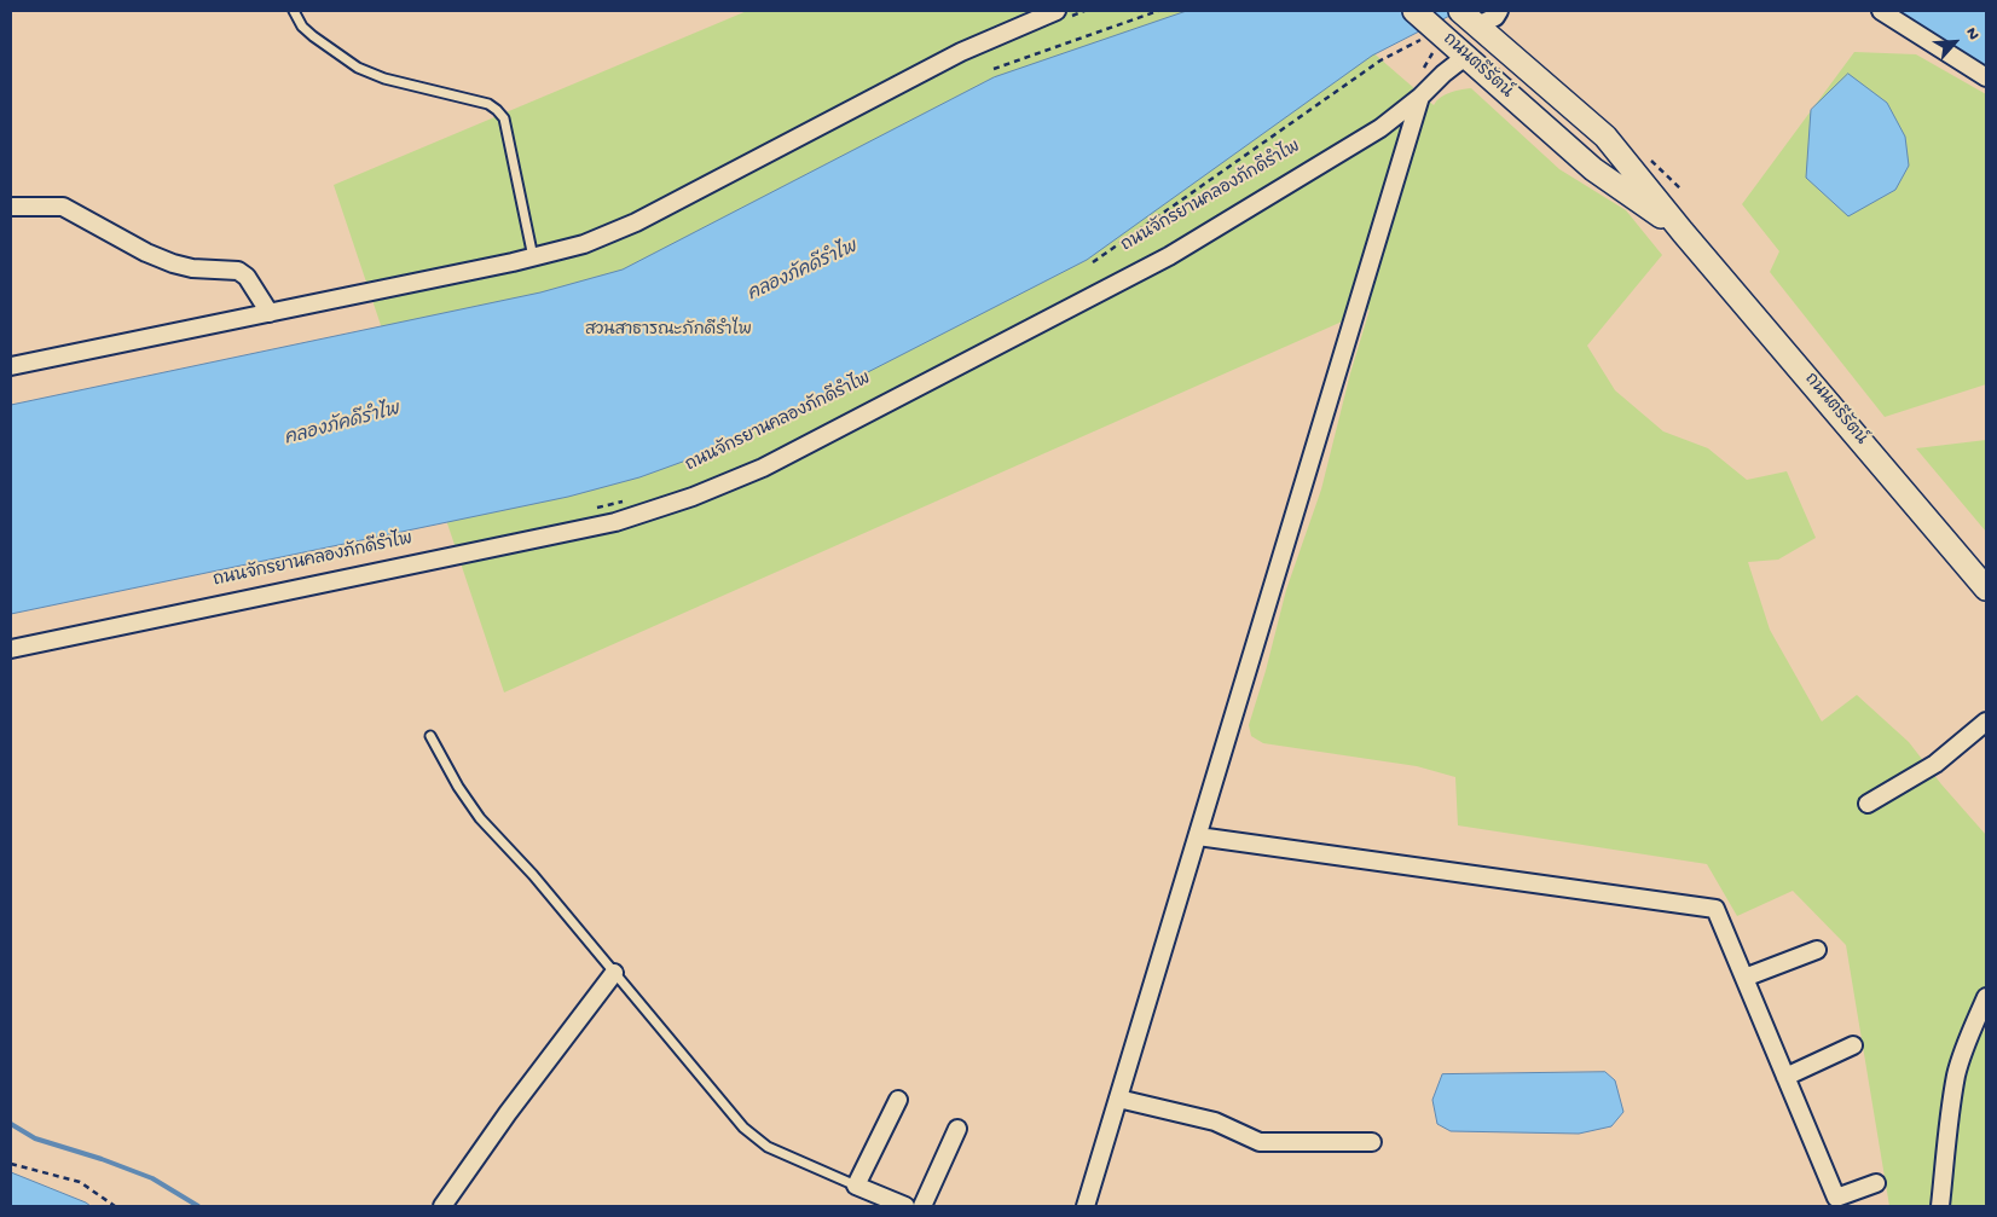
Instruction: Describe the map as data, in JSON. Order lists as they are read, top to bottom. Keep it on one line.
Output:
{"streets":{"main road":["ถนนตรีรัตน์"]},"water":["คลองภัคดีรำไพ"],"parks":["สวนสาธารณะภักดีรำไพ"],"north":"top right"}
